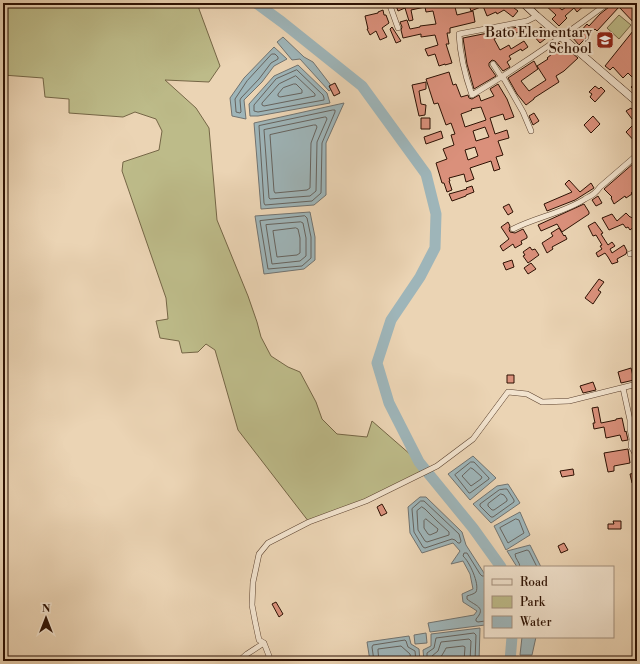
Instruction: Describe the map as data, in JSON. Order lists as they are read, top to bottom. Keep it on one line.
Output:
{"places":{"school or university":["Bato Elementary School"]},"legend":["Road","Park","Water"],"north":"top"}
